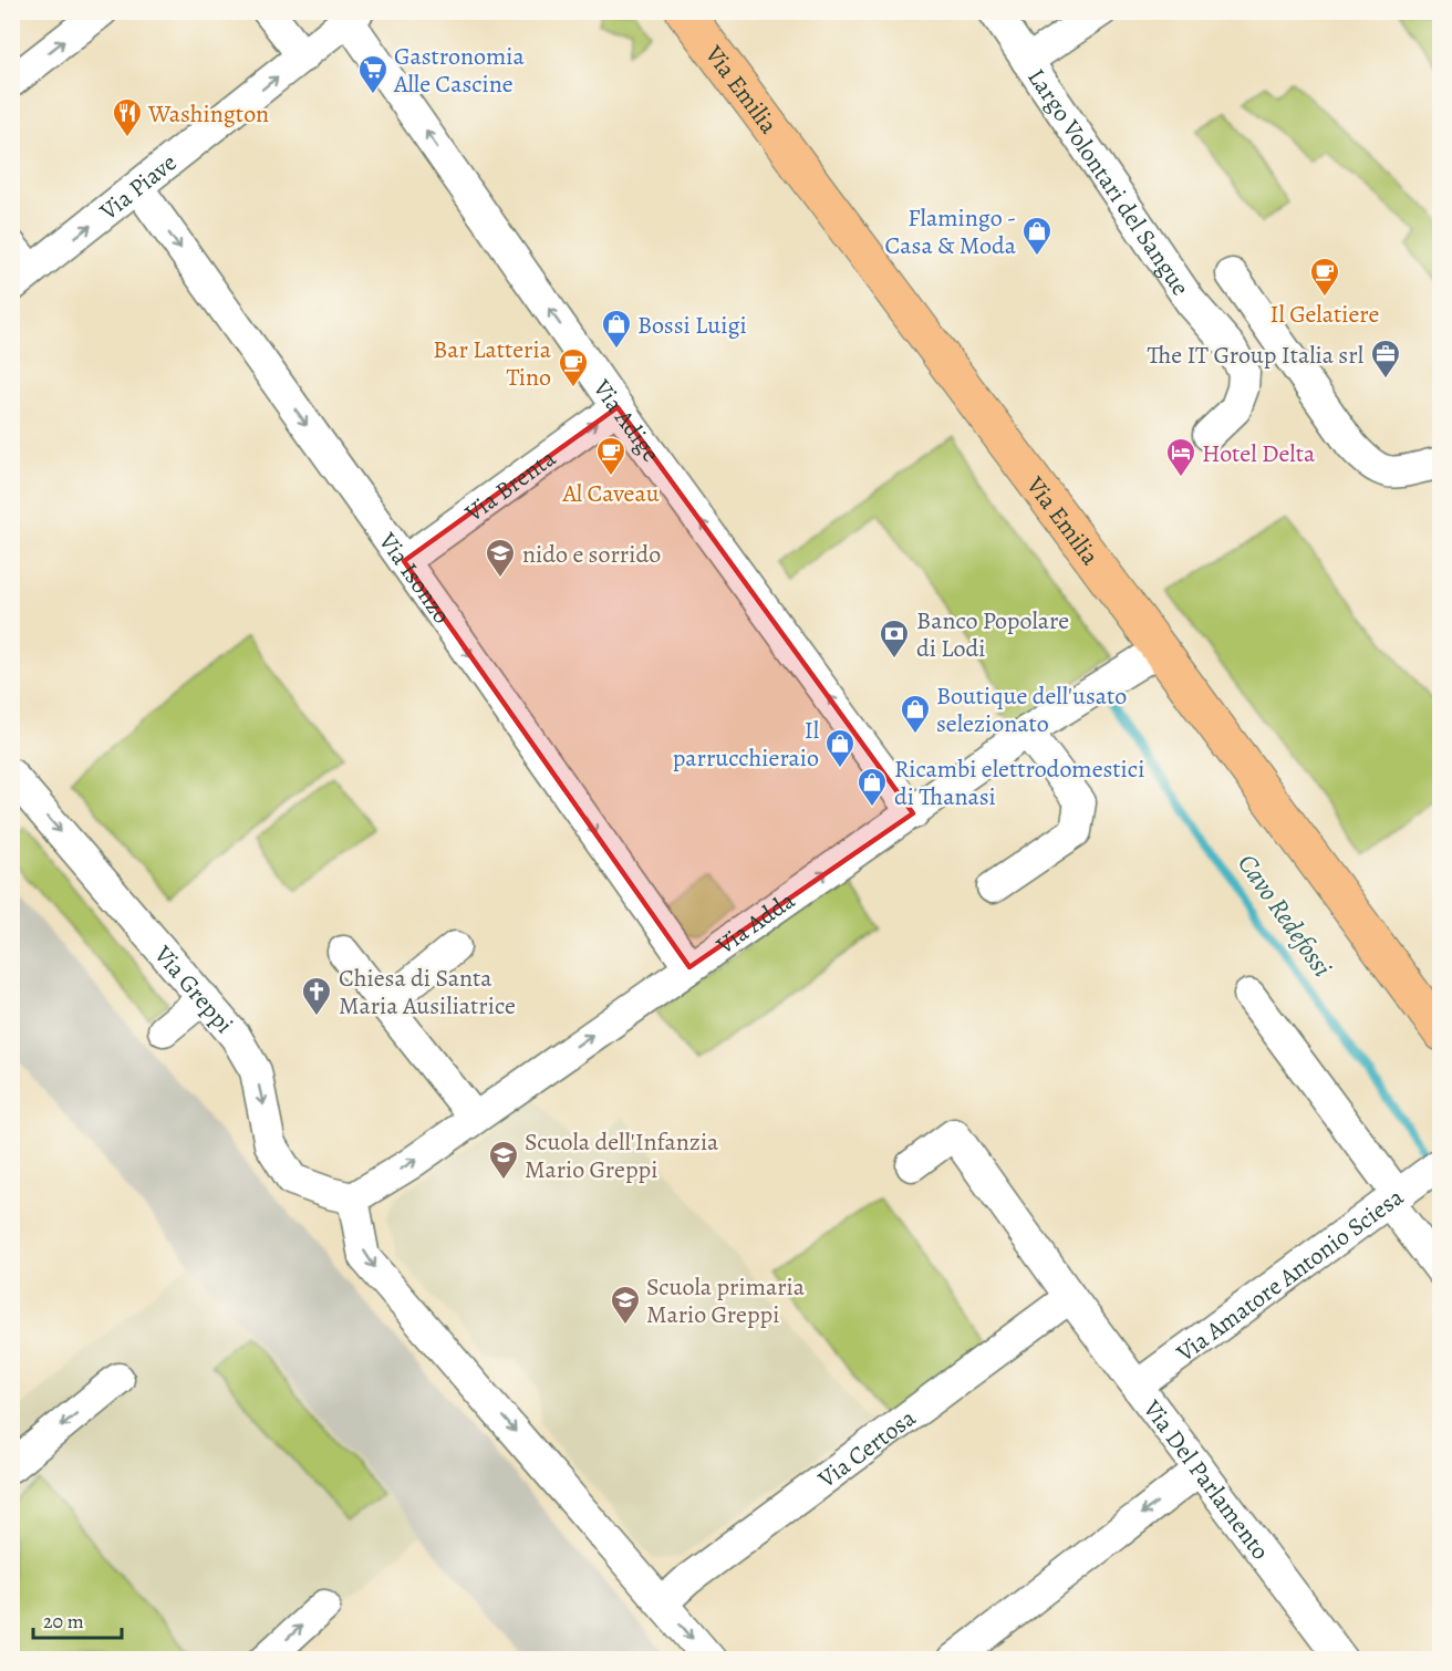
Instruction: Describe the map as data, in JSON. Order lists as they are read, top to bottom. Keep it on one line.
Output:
{"streets":{"main road":["Via Emilia"],"street":["Largo Volontari del Sangue","Via Piave","Via Adige","Via Brenta","Via Isonzo","Via Adda","Via Greppi","Via Amatore Antonio Sciesa","Via Certosa","Via Del Parlamento"]},"crossings":[["Via Emilia","Via Adda"],["Via Piave","Via Adige"],["Via Piave","Via Isonzo"],["Via Adige","Via Brenta"],["Via Adige","Via Adda"],["Via Brenta","Via Isonzo"],["Via Isonzo","Via Adda"],["Via Adda","Via Greppi"],["Via Amatore Antonio Sciesa","Via Del Parlamento"],["Via Certosa","Via Del Parlamento"]],"one_way":["Via Adige","Via Brenta","Via Isonzo","Via Adda","Via Greppi"],"water":["Cavo Redefossi"],"places":{"supermarket":["Gastronomia Alle Cascine"],"restaurant":["Washington"],"shop":["Flamingo - Casa & Moda","Bossi Luigi","Boutique dell'usato selezionato","Il parrucchieraio","Ricambi elettrodomestici di Thanasi"],"cafe":["Il Gelatiere","Bar Latteria Tino","Al Caveau"],"office":["The IT Group Italia srl"],"hotel":["Hotel Delta"],"school or university":["nido e sorrido","Scuola dell'Infanzia Mario Greppi","Scuola primaria Mario Greppi"],"bank":["Banco Popolare di Lodi"],"church":["Chiesa di Santa Maria Ausiliatrice"]},"scale_bar":"20 m"}
